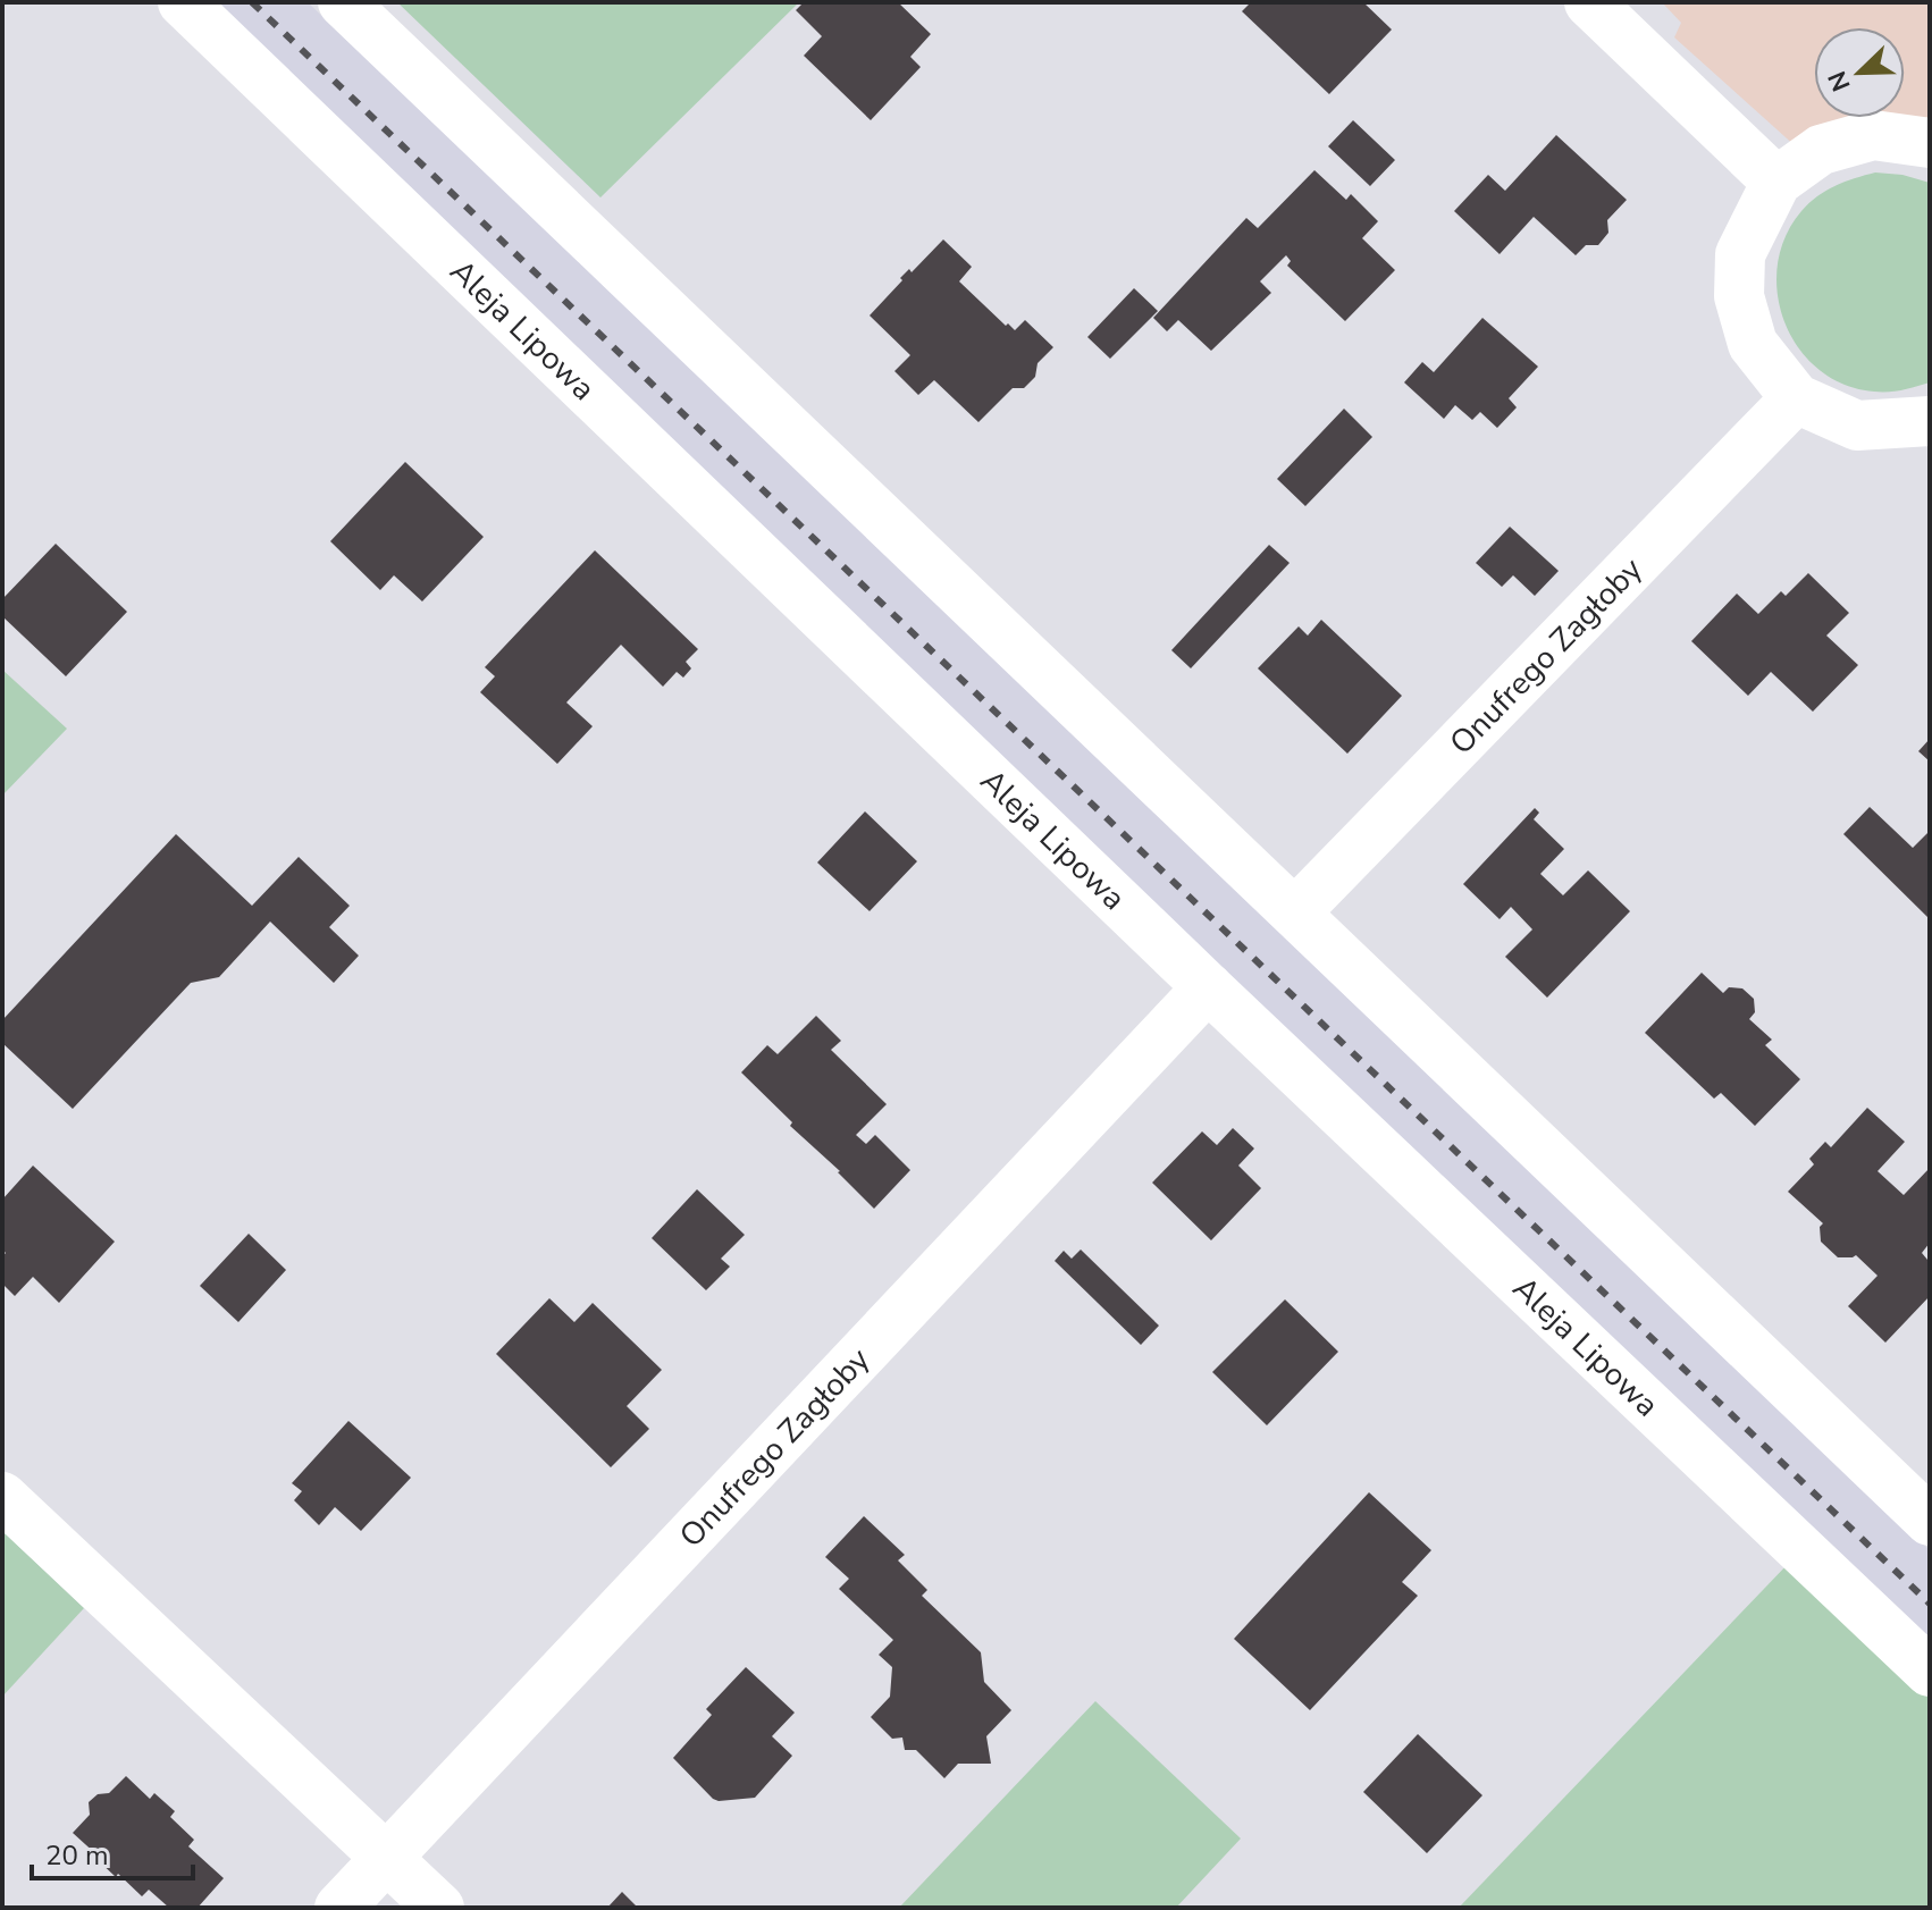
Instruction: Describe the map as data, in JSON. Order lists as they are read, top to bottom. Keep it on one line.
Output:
{"streets":{"street":["Aleja Lipowa","Onufrego Zagłoby"]},"crossings":[["Aleja Lipowa","Onufrego Zagłoby"]],"scale_bar":"20 m","north":"bottom left"}
